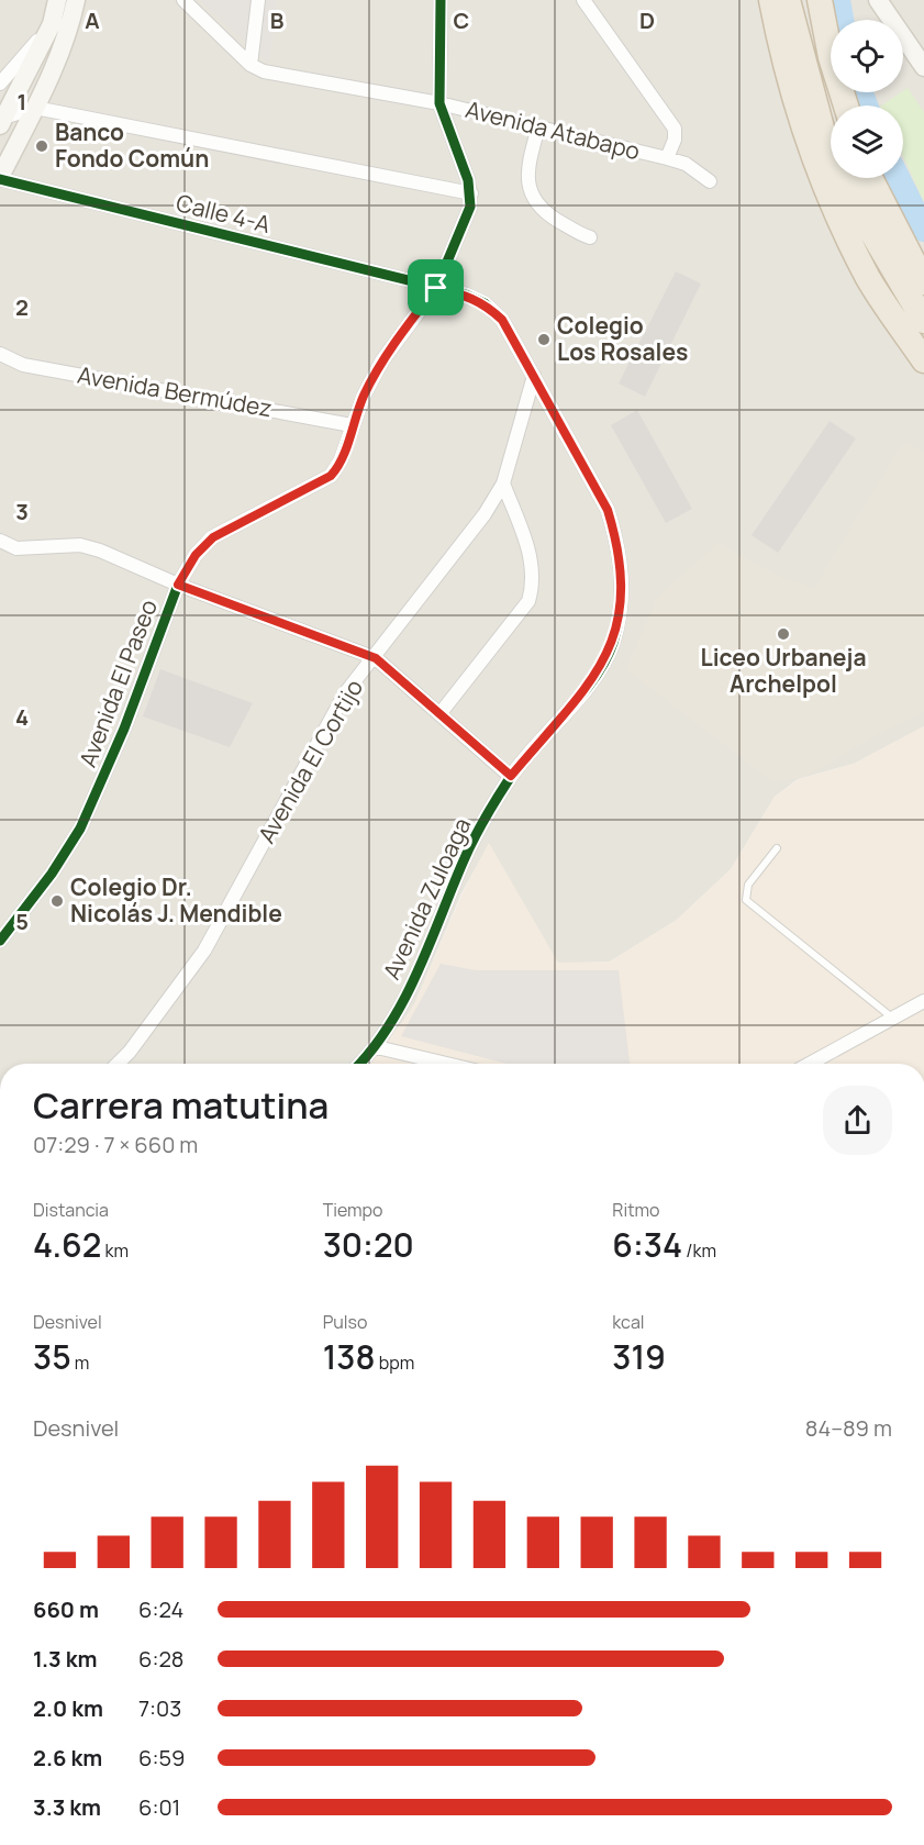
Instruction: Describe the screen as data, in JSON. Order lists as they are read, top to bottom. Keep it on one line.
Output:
{"streets":{"street":["Avenida Atabapo","Calle 4-A","Avenida Bermúdez","Avenida El Paseo","Avenida El Cortijo","Avenida Zuloaga"]},"crossings":[["Calle 4-A","Avenida El Paseo"],["Calle 4-A","Avenida Zuloaga"],["Avenida Bermúdez","Avenida El Paseo"],["Avenida El Paseo","Avenida Zuloaga"],["Avenida El Cortijo","Avenida Zuloaga"]],"places":["Banco Fondo Común","Colegio Los Rosales","Liceo Urbaneja Archelpol","Colegio Dr. Nicolás J. Mendible"],"page":{"heading":["Carrera matutina","07:29 · 7 × 660 m"],"stats":[["Distancia","4.62 km"],["Tiempo","30:20"],["Ritmo","6:34 /km"],["Desnivel","35 m"],["Pulso","138 bpm"],["kcal","319"]],"chart":["Desnivel","84–89 m"],"list":[{"name":"660 m","note":"6:24"},{"name":"1.3 km","note":"6:28"},{"name":"2.0 km","note":"7:03"},{"name":"2.6 km","note":"6:59"},{"name":"3.3 km","note":"6:01"}]},"grid":{"columns":["A","B","C","D"],"rows":["1","2","3","4","5"]}}
